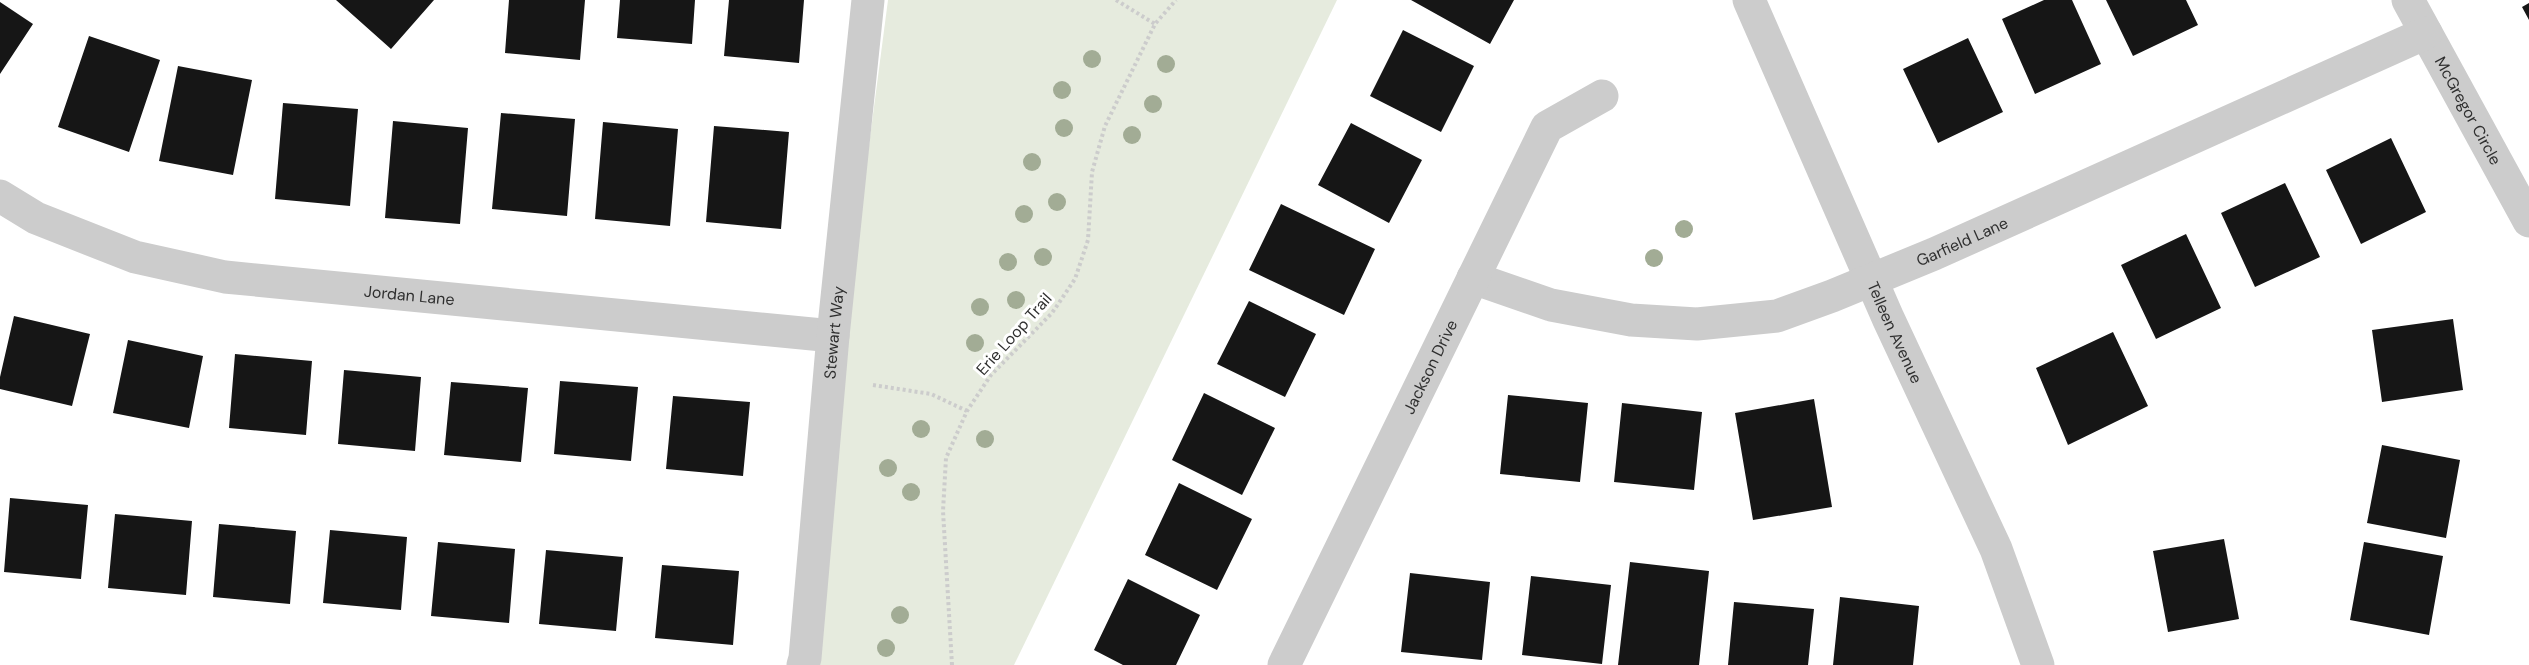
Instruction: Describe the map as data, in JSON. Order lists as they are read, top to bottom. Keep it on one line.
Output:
{"streets":{"street":["McGregor Circle","Garfield Lane","Jordan Lane","Stewart Way","Telleen Avenue","Jackson Drive"],"path":["Erie Loop Trail"]},"crossings":[["McGregor Circle","Garfield Lane"],["Garfield Lane","Telleen Avenue"],["Garfield Lane","Jackson Drive"],["Jordan Lane","Stewart Way"]]}
